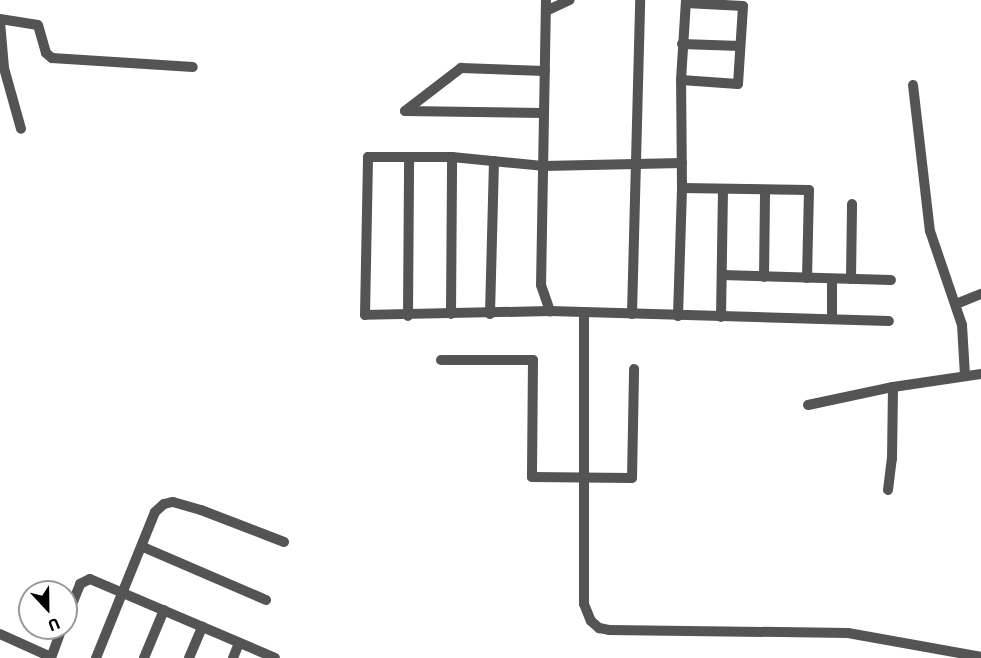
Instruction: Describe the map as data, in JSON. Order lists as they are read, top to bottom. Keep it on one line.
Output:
{"north":"bottom"}
